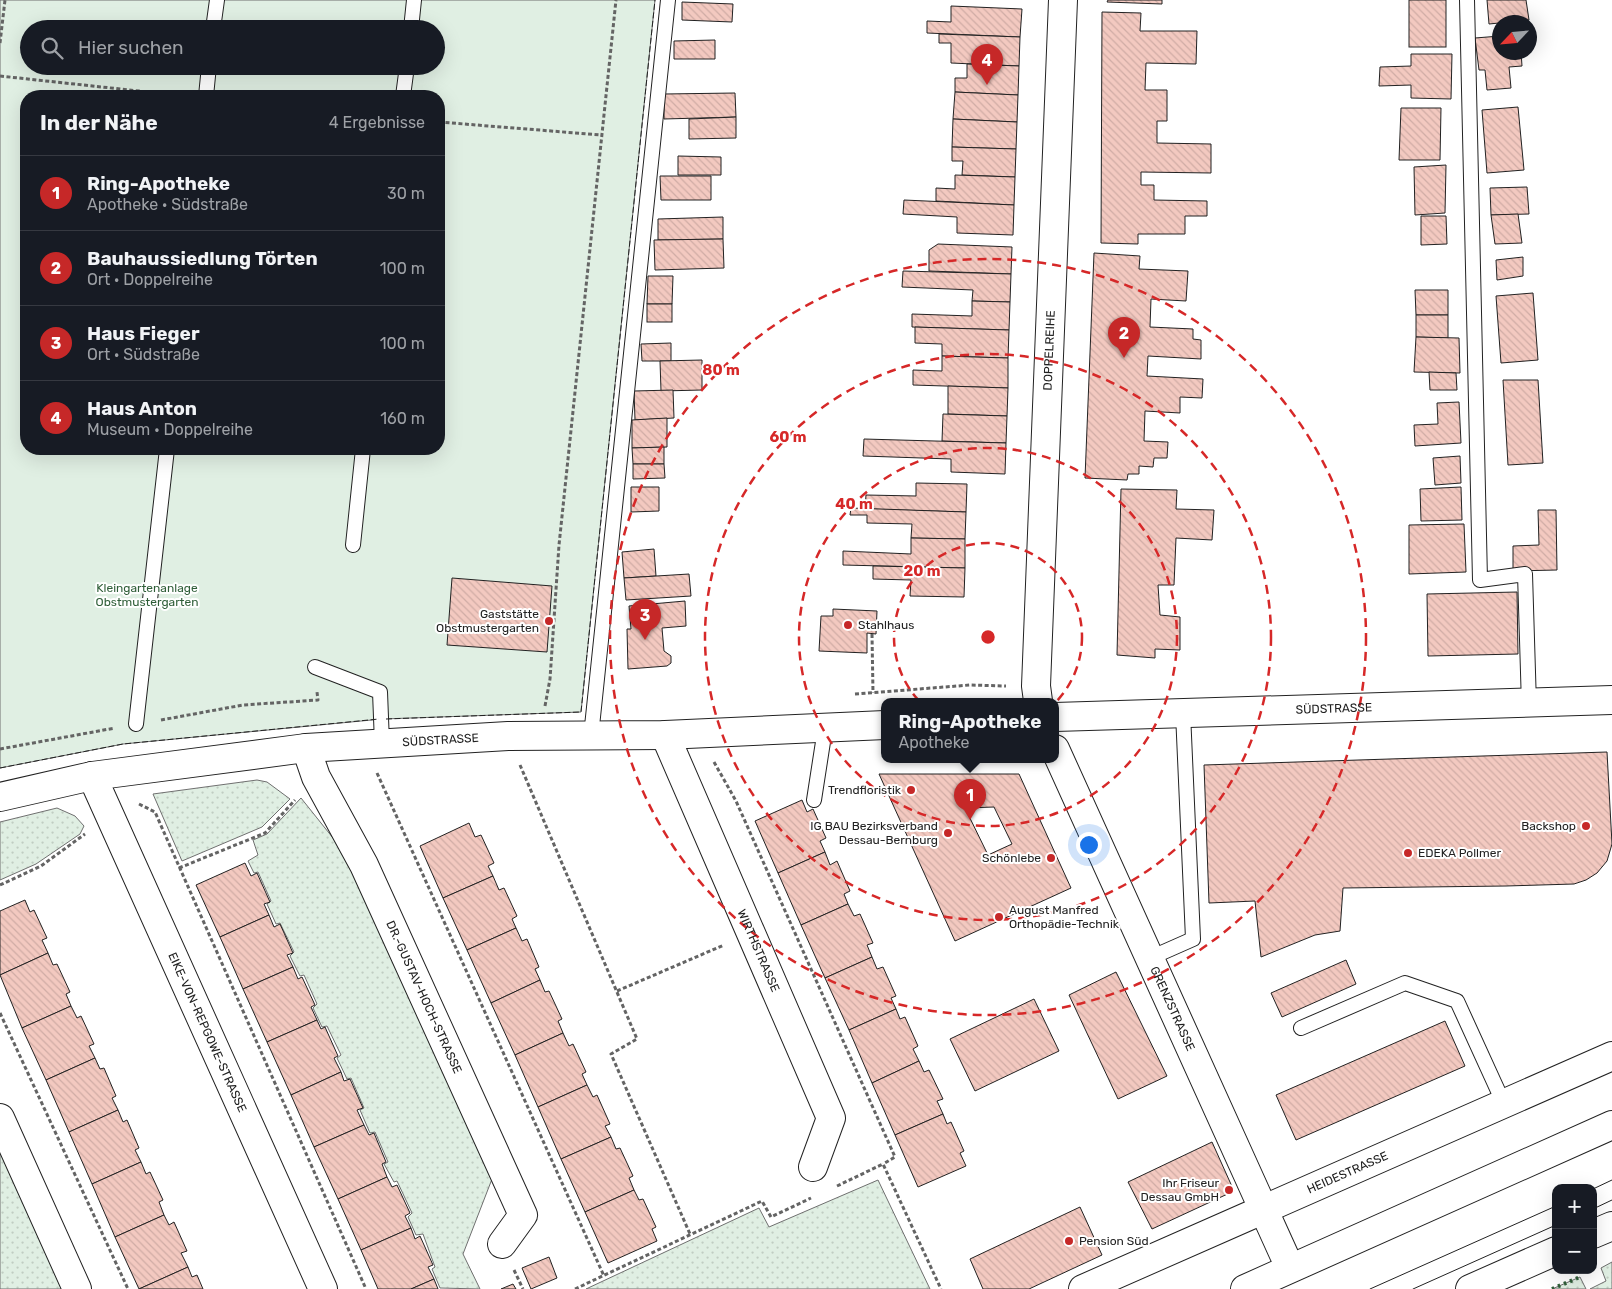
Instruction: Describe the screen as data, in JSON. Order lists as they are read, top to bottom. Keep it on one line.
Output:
{"streets":{"street":["DOPPELREIHE","SÜDSTRASSE","WIRTHSTRASSE","DR.-GUSTAV-HOCH-STRASSE","GRENZSTRASSE","EIKE-VON-REPGOWE-STRASSE","HEIDESTRASSE"]},"crossings":[["SÜDSTRASSE","WIRTHSTRASSE"],["SÜDSTRASSE","DR.-GUSTAV-HOCH-STRASSE"],["SÜDSTRASSE","EIKE-VON-REPGOWE-STRASSE"],["GRENZSTRASSE","HEIDESTRASSE"]],"parks":["Kleingartenanlage Obstmustergarten"],"places":["Gaststätte Obstmustergarten","Stahlhaus","Trendfloristik","Backshop","IG BAU Bezirksverband Dessau-Bernburg","EDEKA Pollmer","Schönlebe","August Manfred Orthopädie-Technik","Ihr Friseur Dessau GmbH","Pension Süd"],"north":"bottom left","page":{"search":"Hier suchen","pins":["4","2","3","1"],"heading":["In der Nähe","4 Ergebnisse"],"list":[{"mark":"1","name":"Ring-Apotheke","note":"Apotheke · Südstraße","value":"30 m"},{"mark":"2","name":"Bauhaussiedlung Törten","note":"Ort · Doppelreihe","value":"100 m"},{"mark":"3","name":"Haus Fieger","note":"Ort · Südstraße","value":"100 m"},{"mark":"4","name":"Haus Anton","note":"Museum · Doppelreihe","value":"160 m"}],"popup":["Ring-Apotheke","Apotheke"],"map_buttons":["+","−"]},"rings":["80 m","60 m","40 m","20 m"]}
